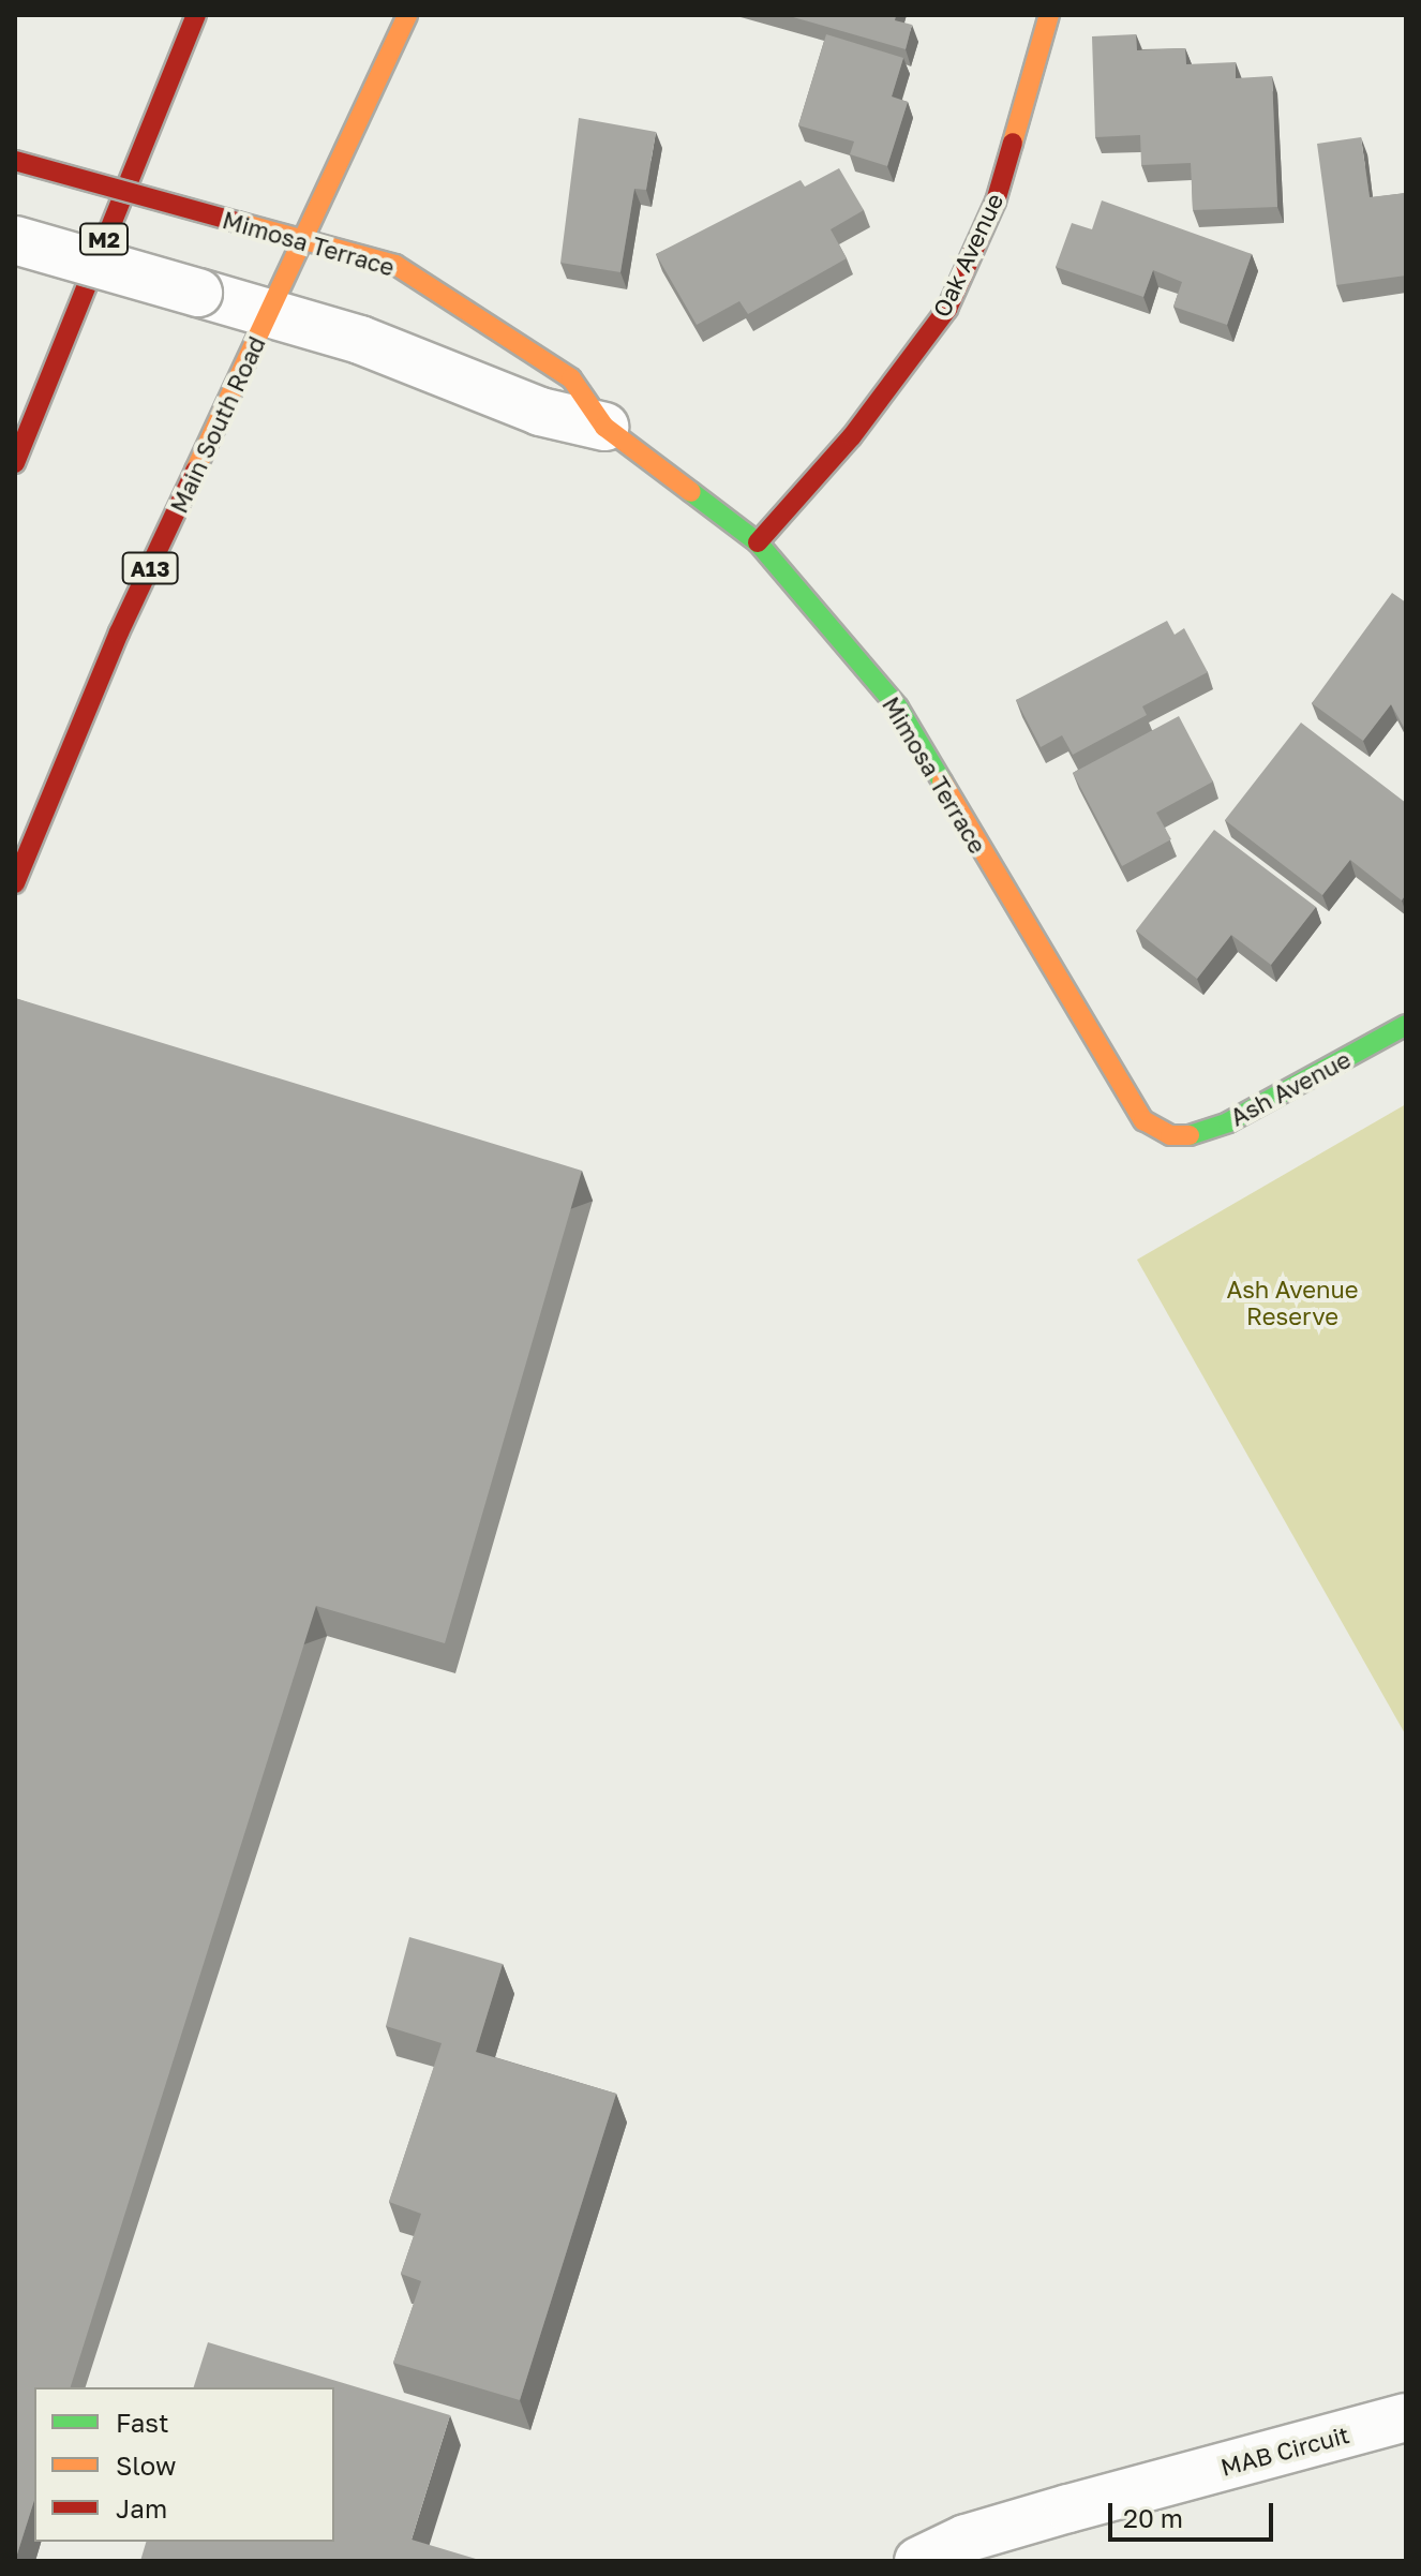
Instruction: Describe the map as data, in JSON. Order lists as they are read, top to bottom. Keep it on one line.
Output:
{"streets":{"main road":["M2","Mimosa Terrace","Oak Avenue","Main South Road","A13","Ash Avenue"],"street":["MAB Circuit"]},"crossings":[["Mimosa Terrace","Oak Avenue"],["Mimosa Terrace","Main South Road"],["Mimosa Terrace","Ash Avenue"]],"parks":["Ash Avenue Reserve"],"legend":["Fast","Slow","Jam"],"scale_bar":"20 m"}
